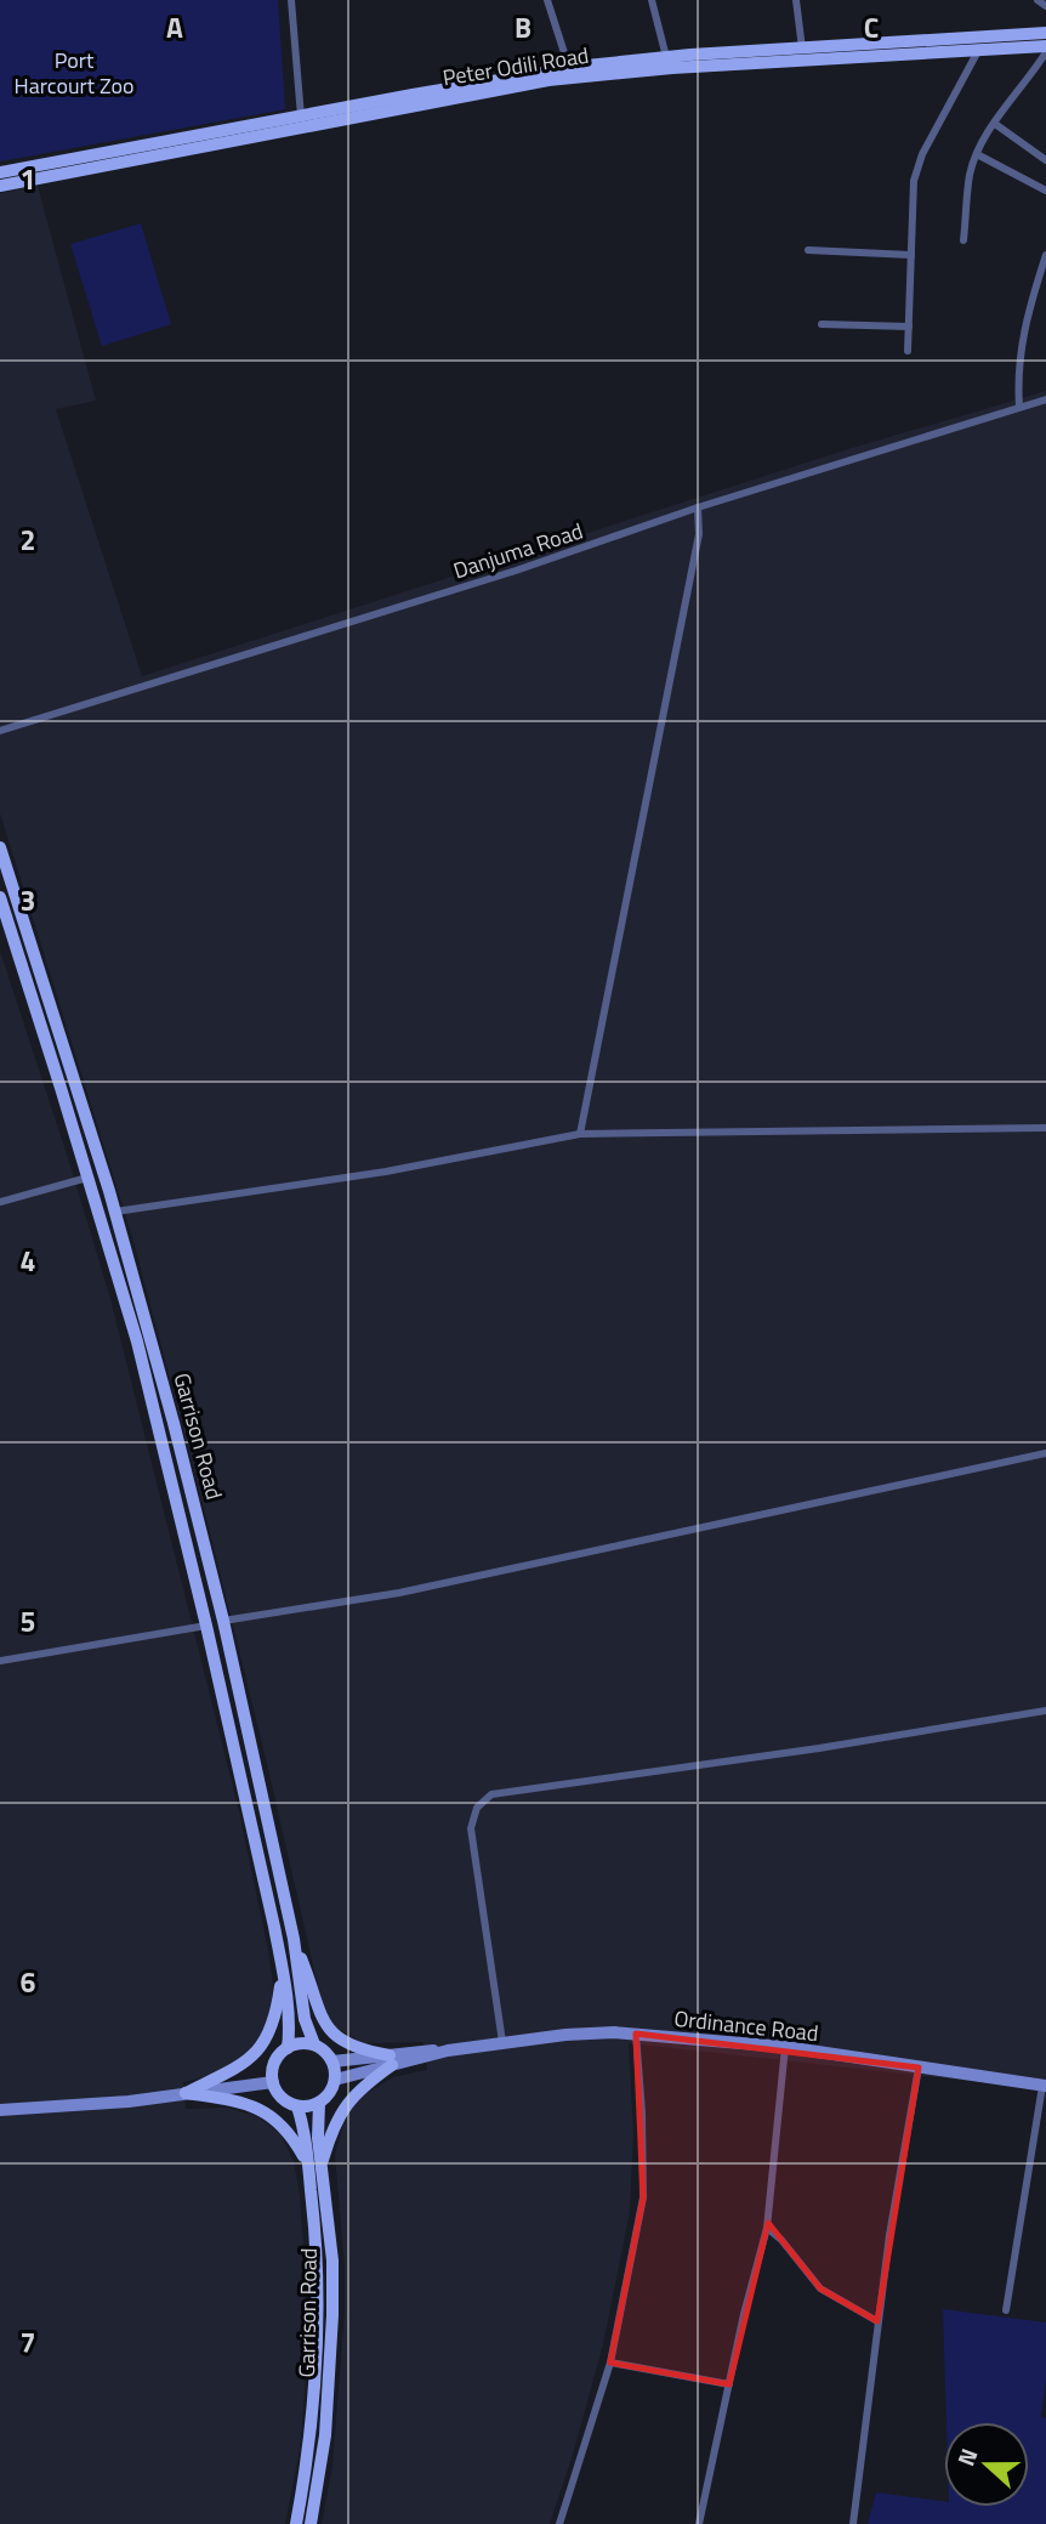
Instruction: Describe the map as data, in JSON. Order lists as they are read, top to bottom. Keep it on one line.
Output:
{"streets":{"main road":["Peter Odili Road","Garrison Road"],"street":["Danjuma Road","Ordinance Road"]},"crossings":[["Garrison Road","Ordinance Road"]],"parks":["Port Harcourt Zoo"],"north":"left","grid":{"columns":["A","B","C"],"rows":["1","2","3","4","5","6","7"]}}
